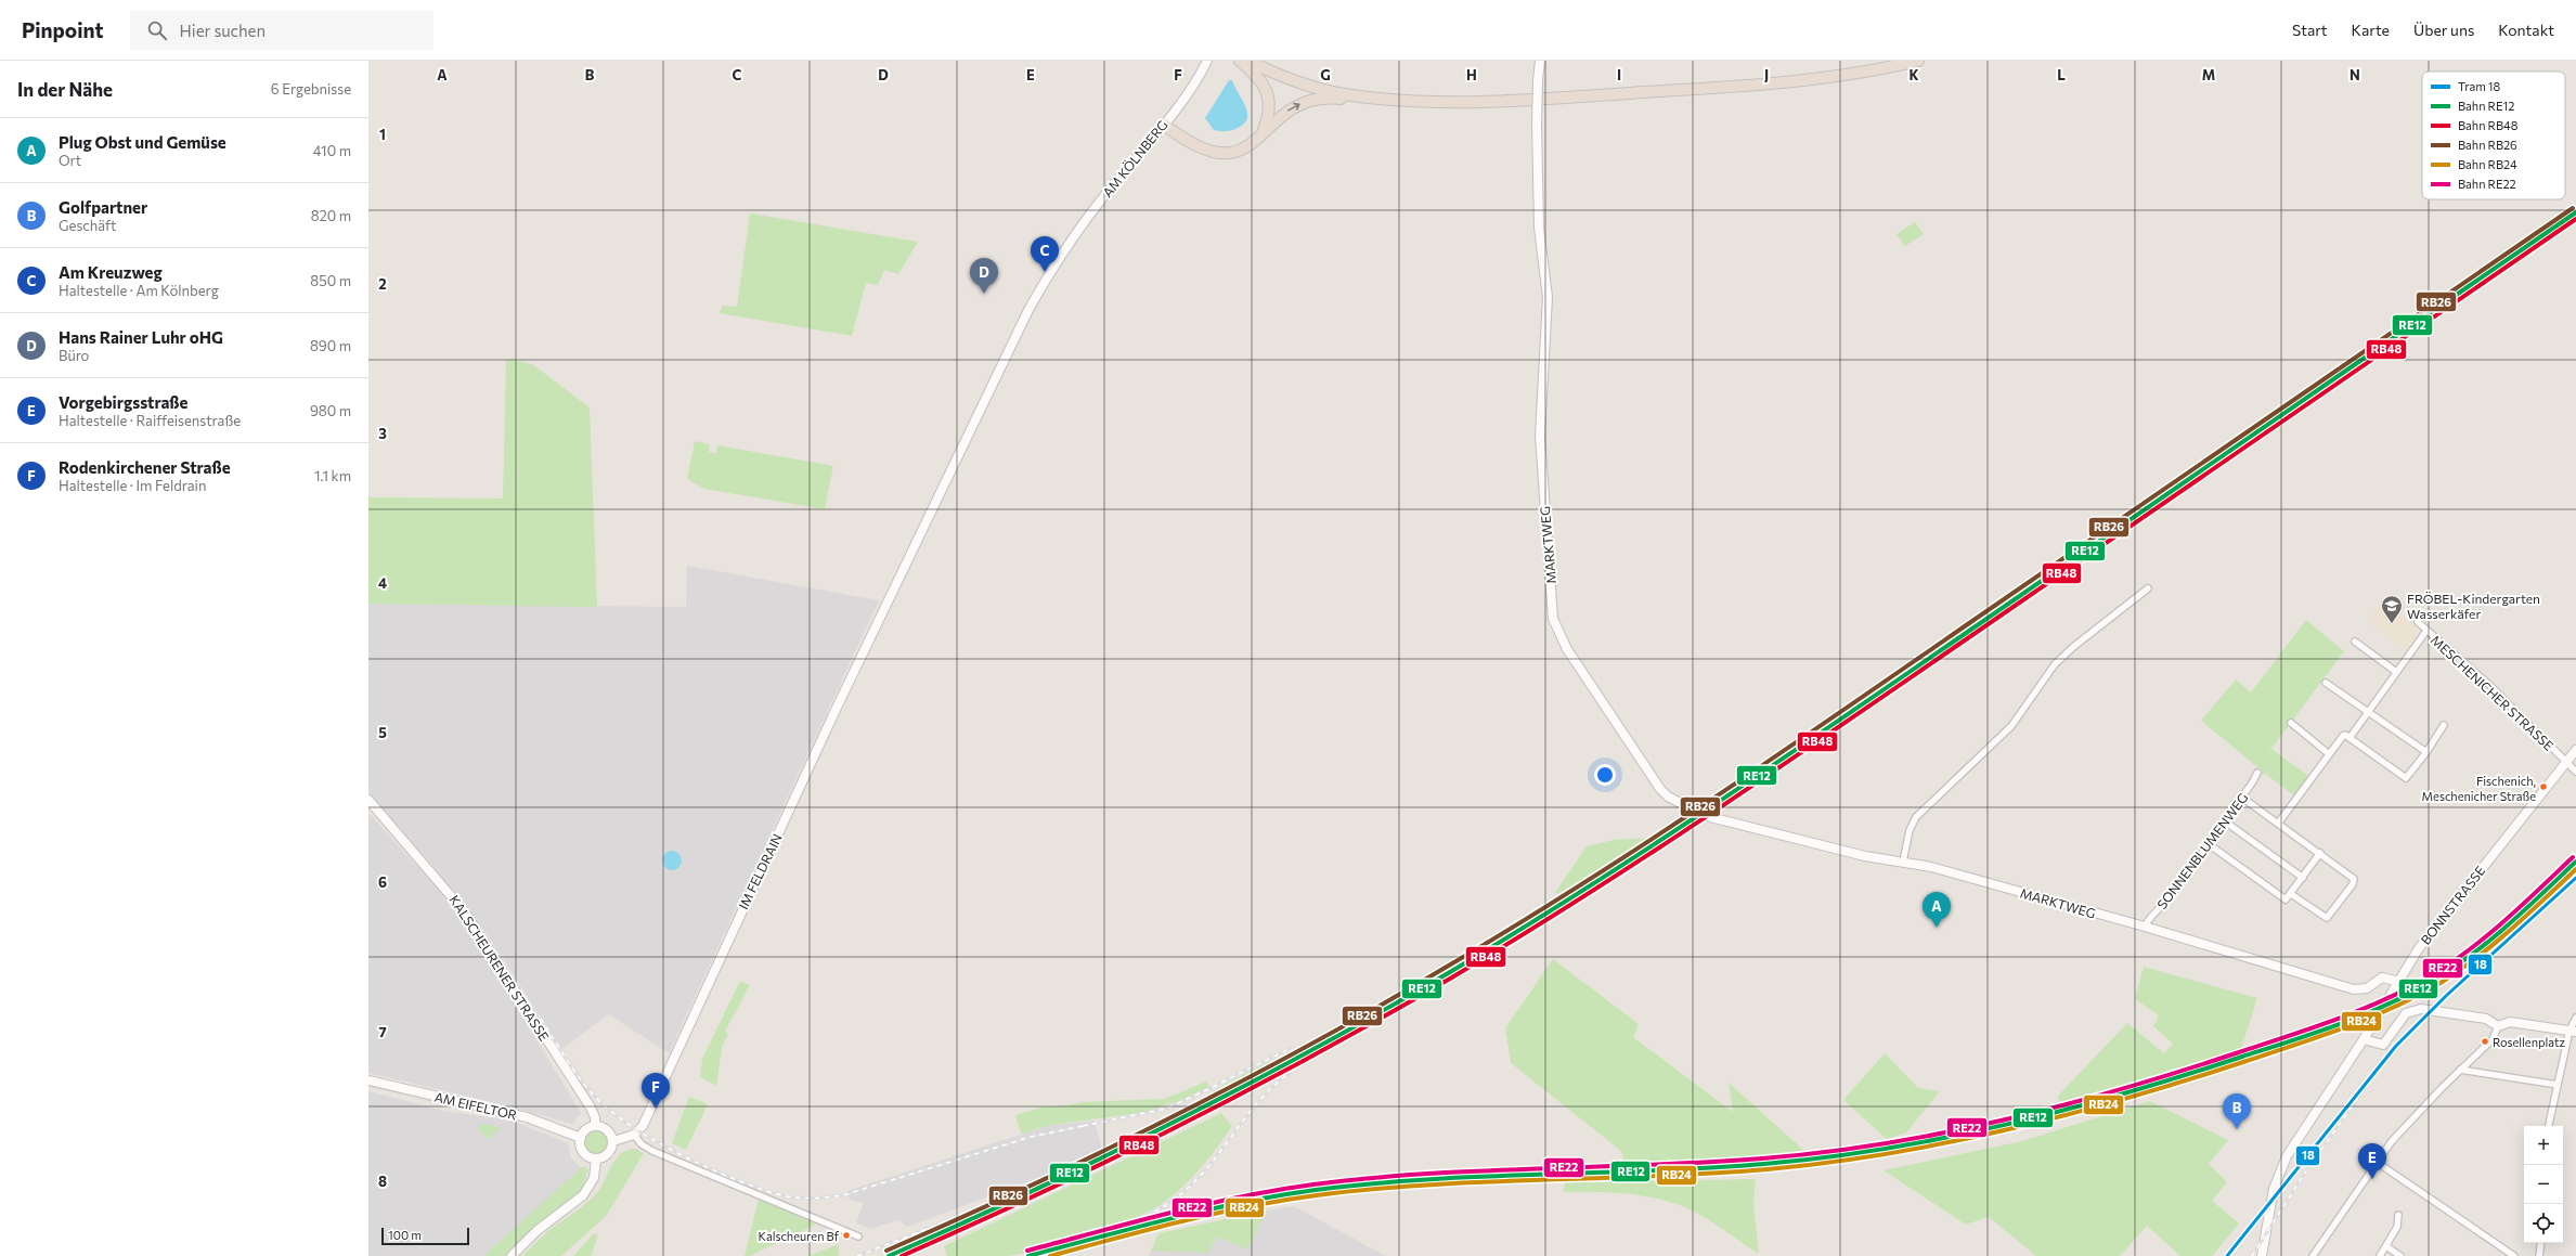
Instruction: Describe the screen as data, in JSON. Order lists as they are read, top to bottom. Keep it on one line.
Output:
{"streets":{"main road":["AM KÖLNBERG","MARKTWEG","IM FELDRAIN","BONNSTRASSE","KALSCHEURENER STRASSE","AM EIFELTOR"],"street":["MESCHENICHER STRASSE","SONNENBLUMENWEG"]},"crossings":[["AM KÖLNBERG","IM FELDRAIN"],["MARKTWEG","SONNENBLUMENWEG"],["MARKTWEG","BONNSTRASSE"],["MESCHENICHER STRASSE","BONNSTRASSE"],["KALSCHEURENER STRASSE","AM EIFELTOR"]],"places":{"school or university":["FRÖBEL-Kindergarten Wasserkäfer"],"other":["Fischenich, Meschenicher Straße","Rosellenplatz","Kalscheuren Bf"]},"lines":["rail line RB26","rail line RE12","rail line RB48","rail line RE22","rail line RB24","tram line 18"],"legend":["Tram 18","Bahn RE12","Bahn RB48","Bahn RB26","Bahn RB24","Bahn RE22"],"scale_bar":"100 m","page":{"header":"Pinpoint","search":"Hier suchen","nav":["Start","Karte","Über uns","Kontakt"],"heading":["In der Nähe","6 Ergebnisse"],"list":[{"mark":"A","name":"Plug Obst und Gemüse","note":"Ort","value":"410 m"},{"mark":"B","name":"Golfpartner","note":"Geschäft","value":"820 m"},{"mark":"C","name":"Am Kreuzweg","note":"Haltestelle · Am Kölnberg","value":"850 m"},{"mark":"D","name":"Hans Rainer Luhr oHG","note":"Büro","value":"890 m"},{"mark":"E","name":"Vorgebirgsstraße","note":"Haltestelle · Raiffeisenstraße","value":"980 m"},{"mark":"F","name":"Rodenkirchener Straße","note":"Haltestelle · Im Feldrain","value":"1.1 km"}],"pins":["C","D","A","F","B","E"],"map_buttons":["+","−"],"scale":"100 m"},"grid":{"columns":["A","B","C","D","E","F","G","H","I","J","K","L","M","N"],"rows":["1","2","3","4","5","6","7","8"]}}
